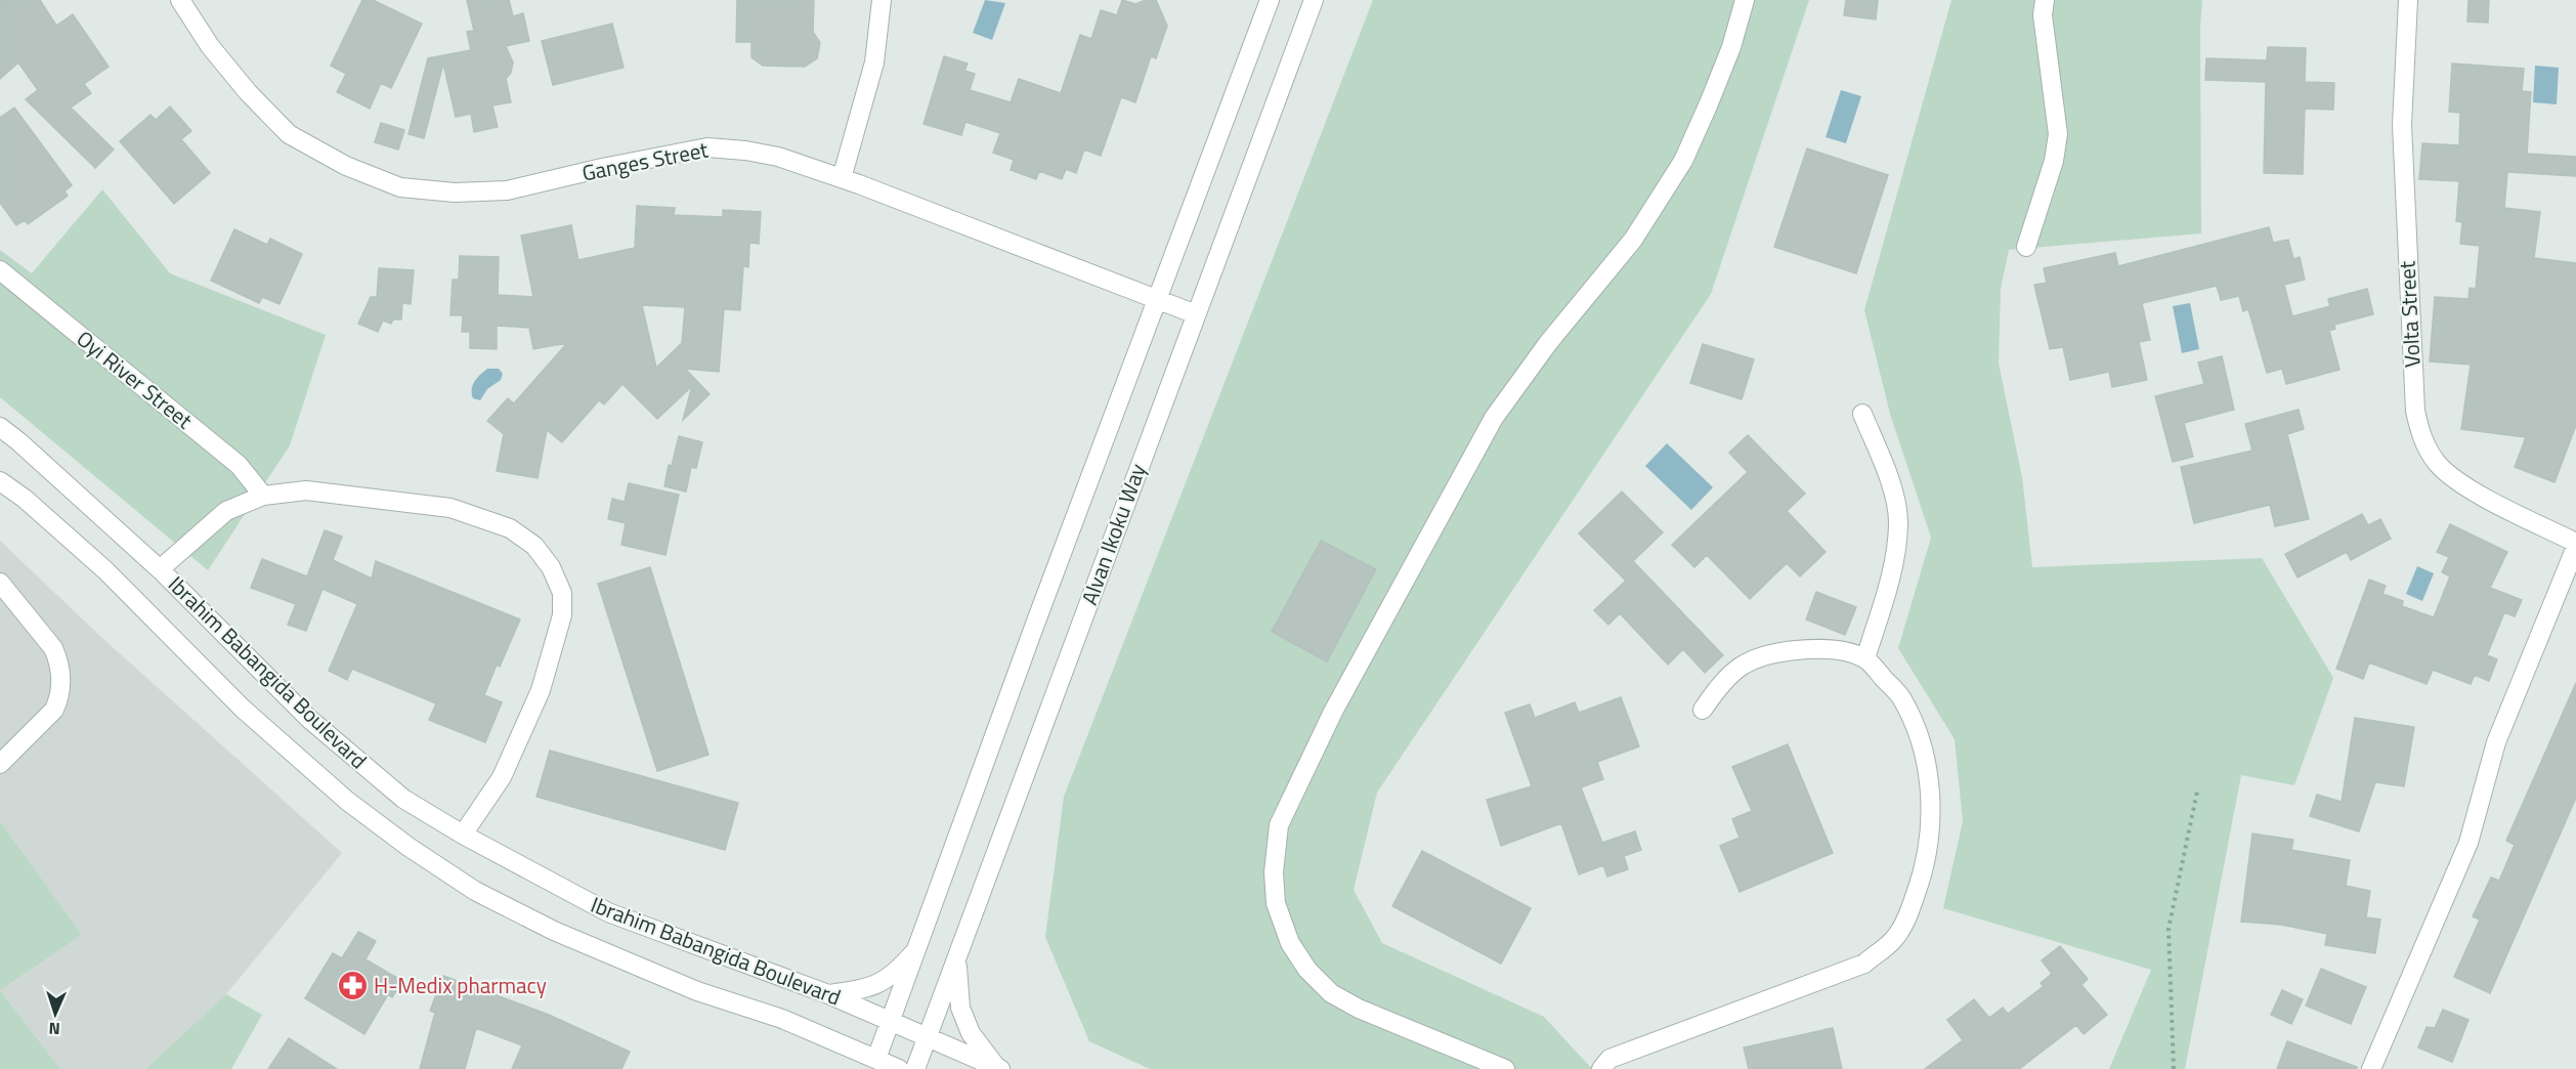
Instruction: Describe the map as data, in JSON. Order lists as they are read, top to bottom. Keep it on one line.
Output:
{"streets":{"street":["Ganges Street","Volta Street","Oyi River Street","Alvan Ikoku Way","Ibrahim Babangida Boulevard"]},"crossings":[["Ganges Street","Alvan Ikoku Way"],["Alvan Ikoku Way","Ibrahim Babangida Boulevard"]],"places":{"pharmacy":["H-Medix pharmacy"]},"north":"bottom"}
